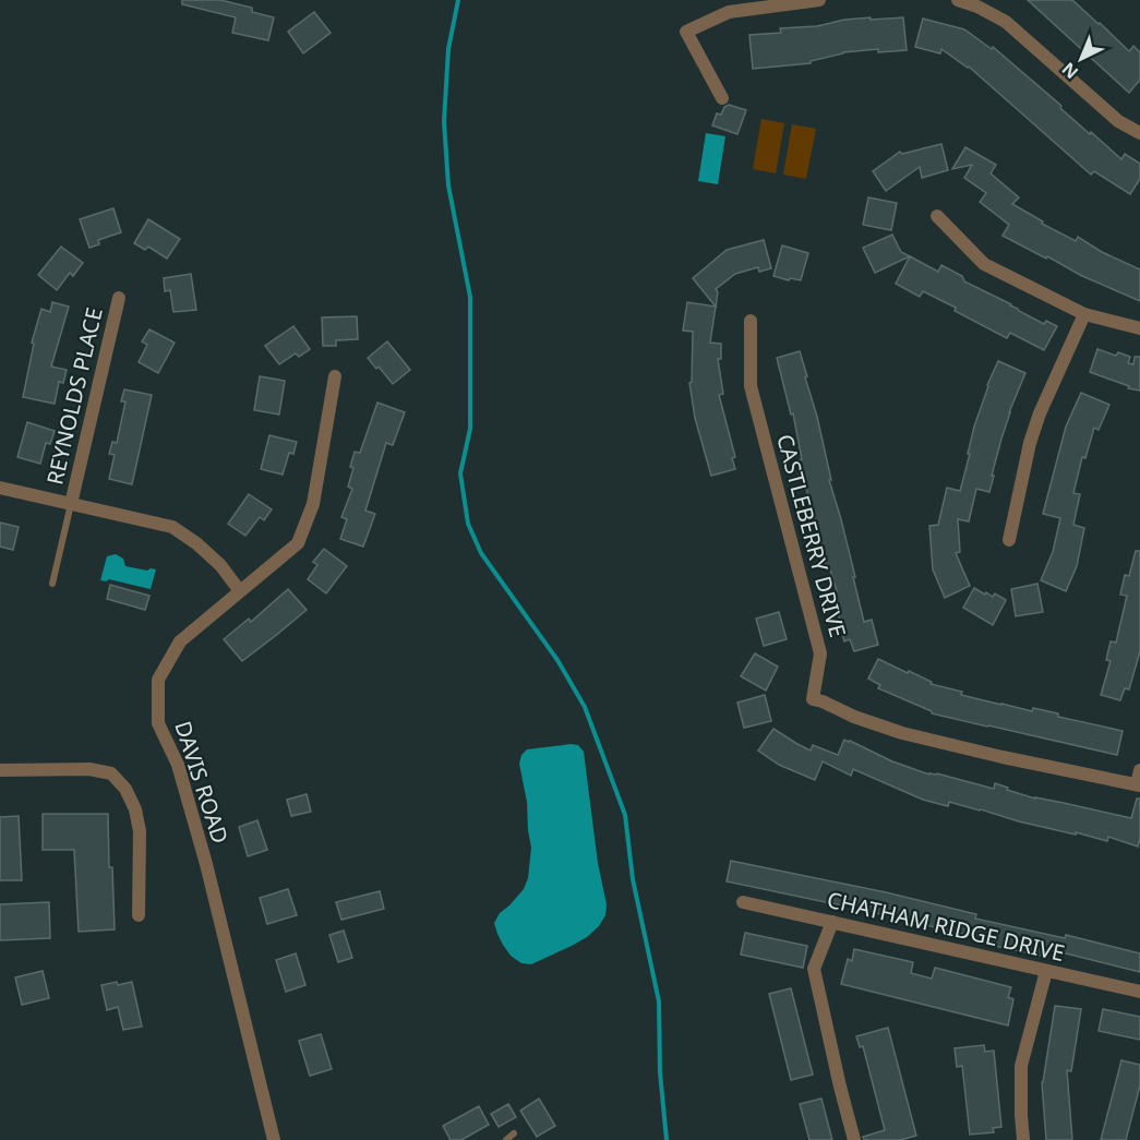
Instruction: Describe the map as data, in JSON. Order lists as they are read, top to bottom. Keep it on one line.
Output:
{"streets":{"street":["REYNOLDS PLACE","CASTLEBERRY DRIVE","DAVIS ROAD","CHATHAM RIDGE DRIVE"]},"north":"bottom left"}
